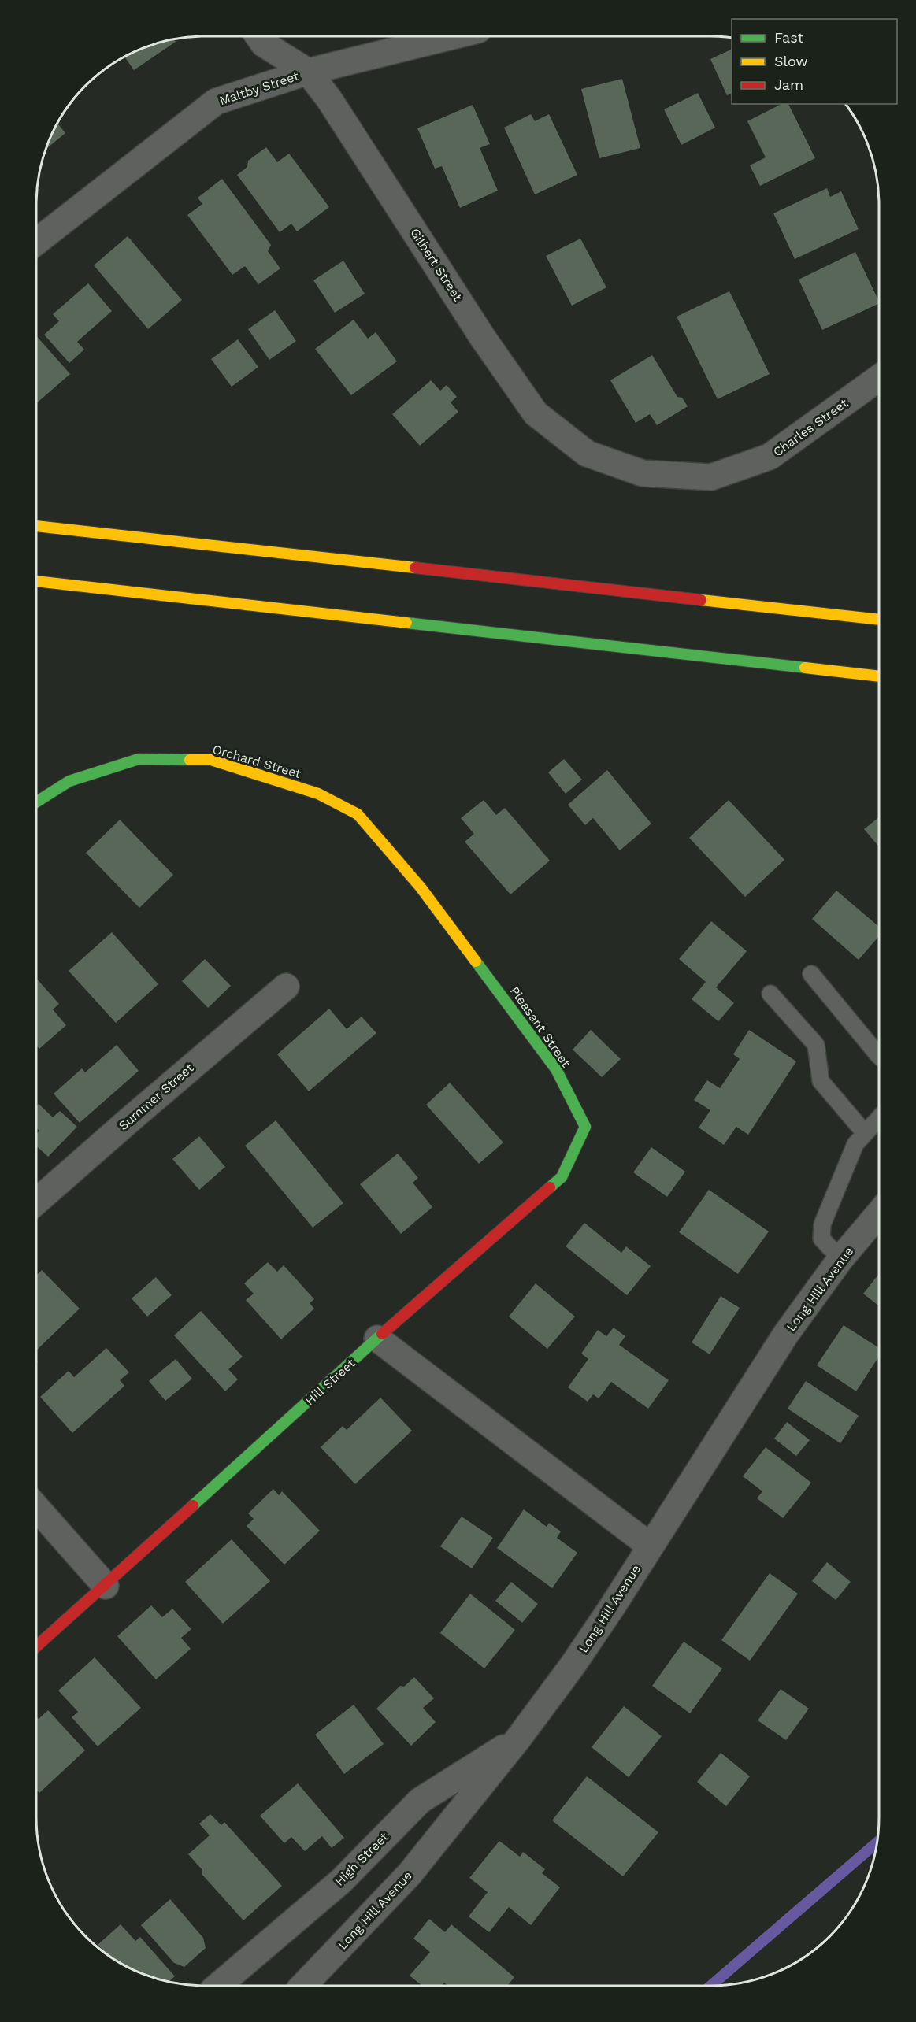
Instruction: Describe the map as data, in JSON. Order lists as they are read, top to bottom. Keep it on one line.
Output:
{"streets":{"main road":["Orchard Street","Pleasant Street","Hill Street"],"street":["Maltby Street","Gilbert Street","Charles Street","Summer Street","Long Hill Avenue","High Street"]},"crossings":[["Maltby Street","Gilbert Street"],["Gilbert Street","Charles Street"],["Orchard Street","Pleasant Street"],["Pleasant Street","Hill Street"],["Long Hill Avenue","High Street"]],"legend":["Fast","Slow","Jam"]}
